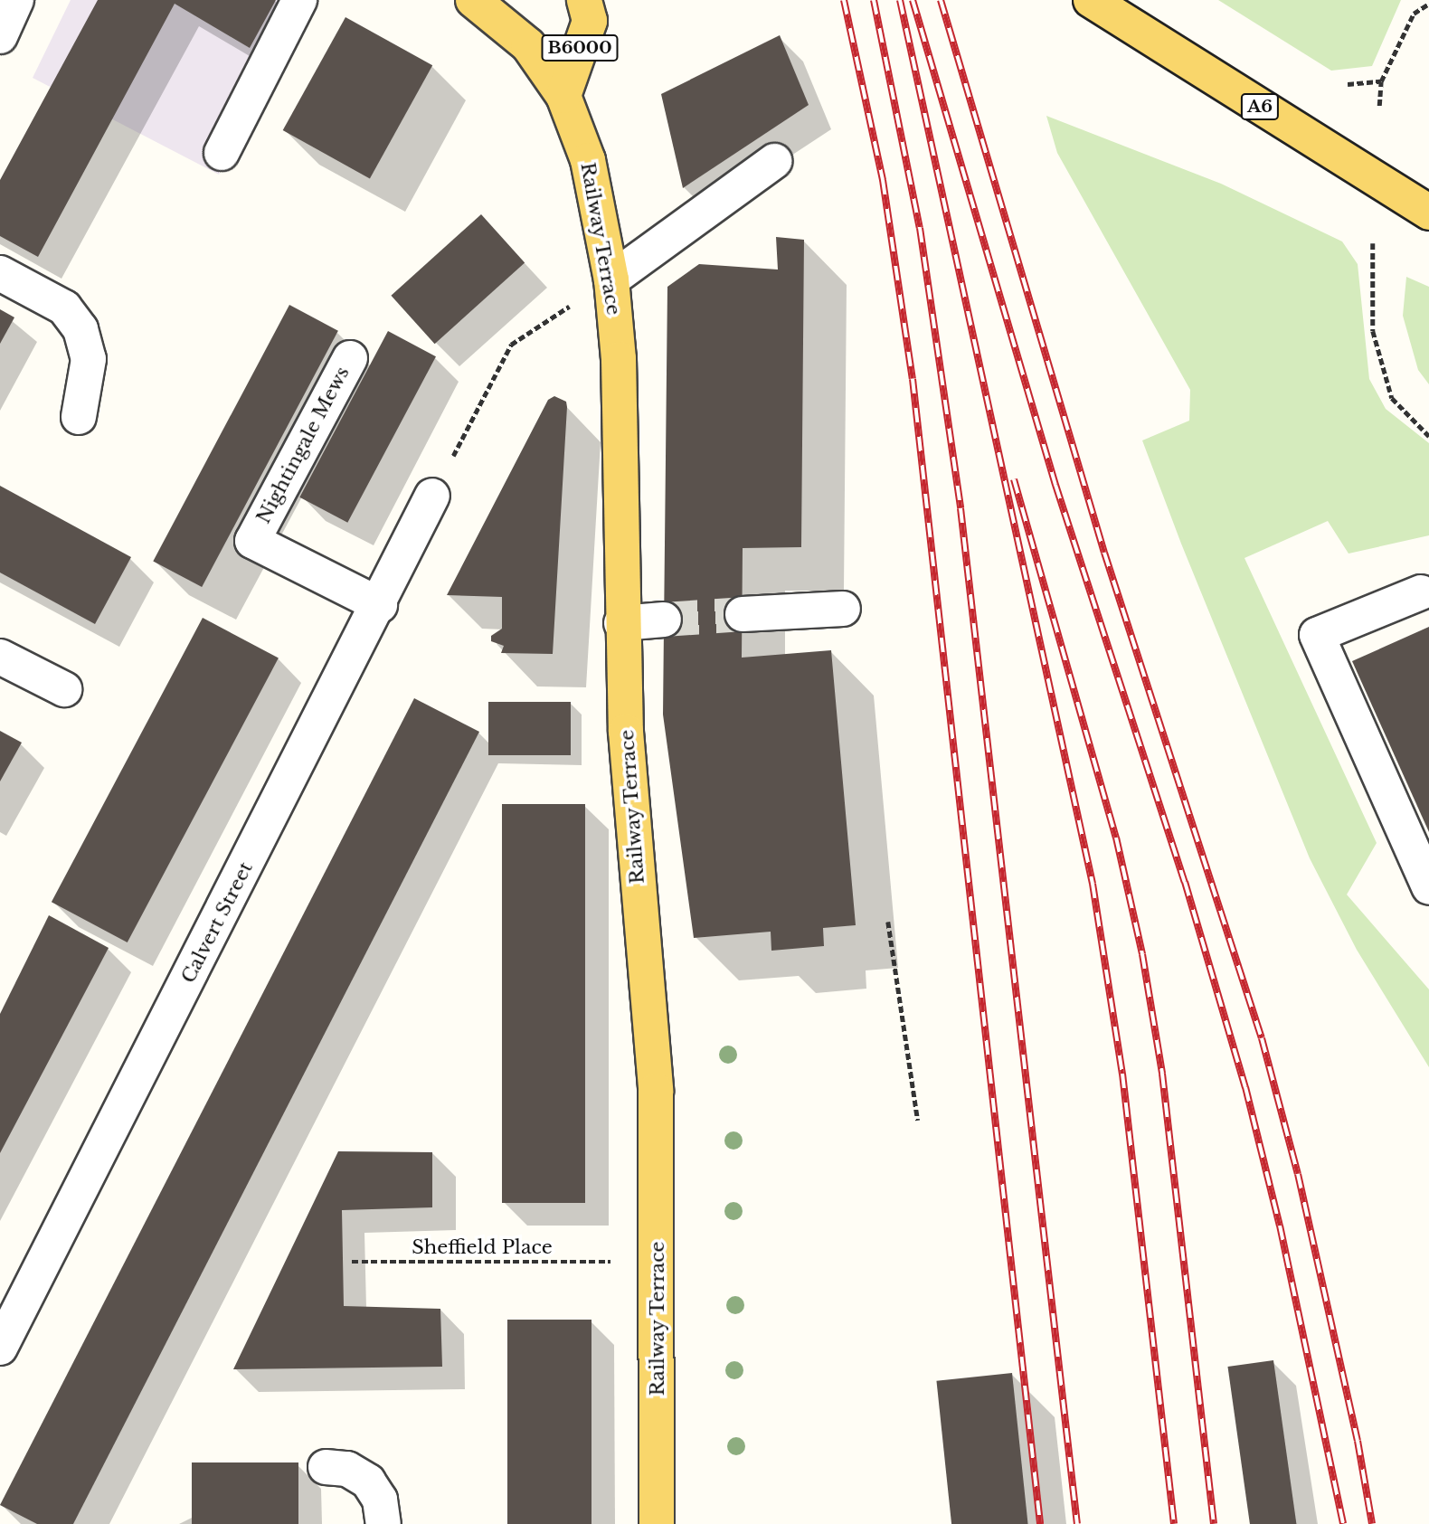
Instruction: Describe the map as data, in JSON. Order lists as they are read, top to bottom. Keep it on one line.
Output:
{"streets":{"main road":["B6000","A6","Railway Terrace"],"street":["Nightingale Mews","Calvert Street"],"path":["Sheffield Place"]},"crossings":[["B6000","Railway Terrace"],["Nightingale Mews","Calvert Street"]]}
